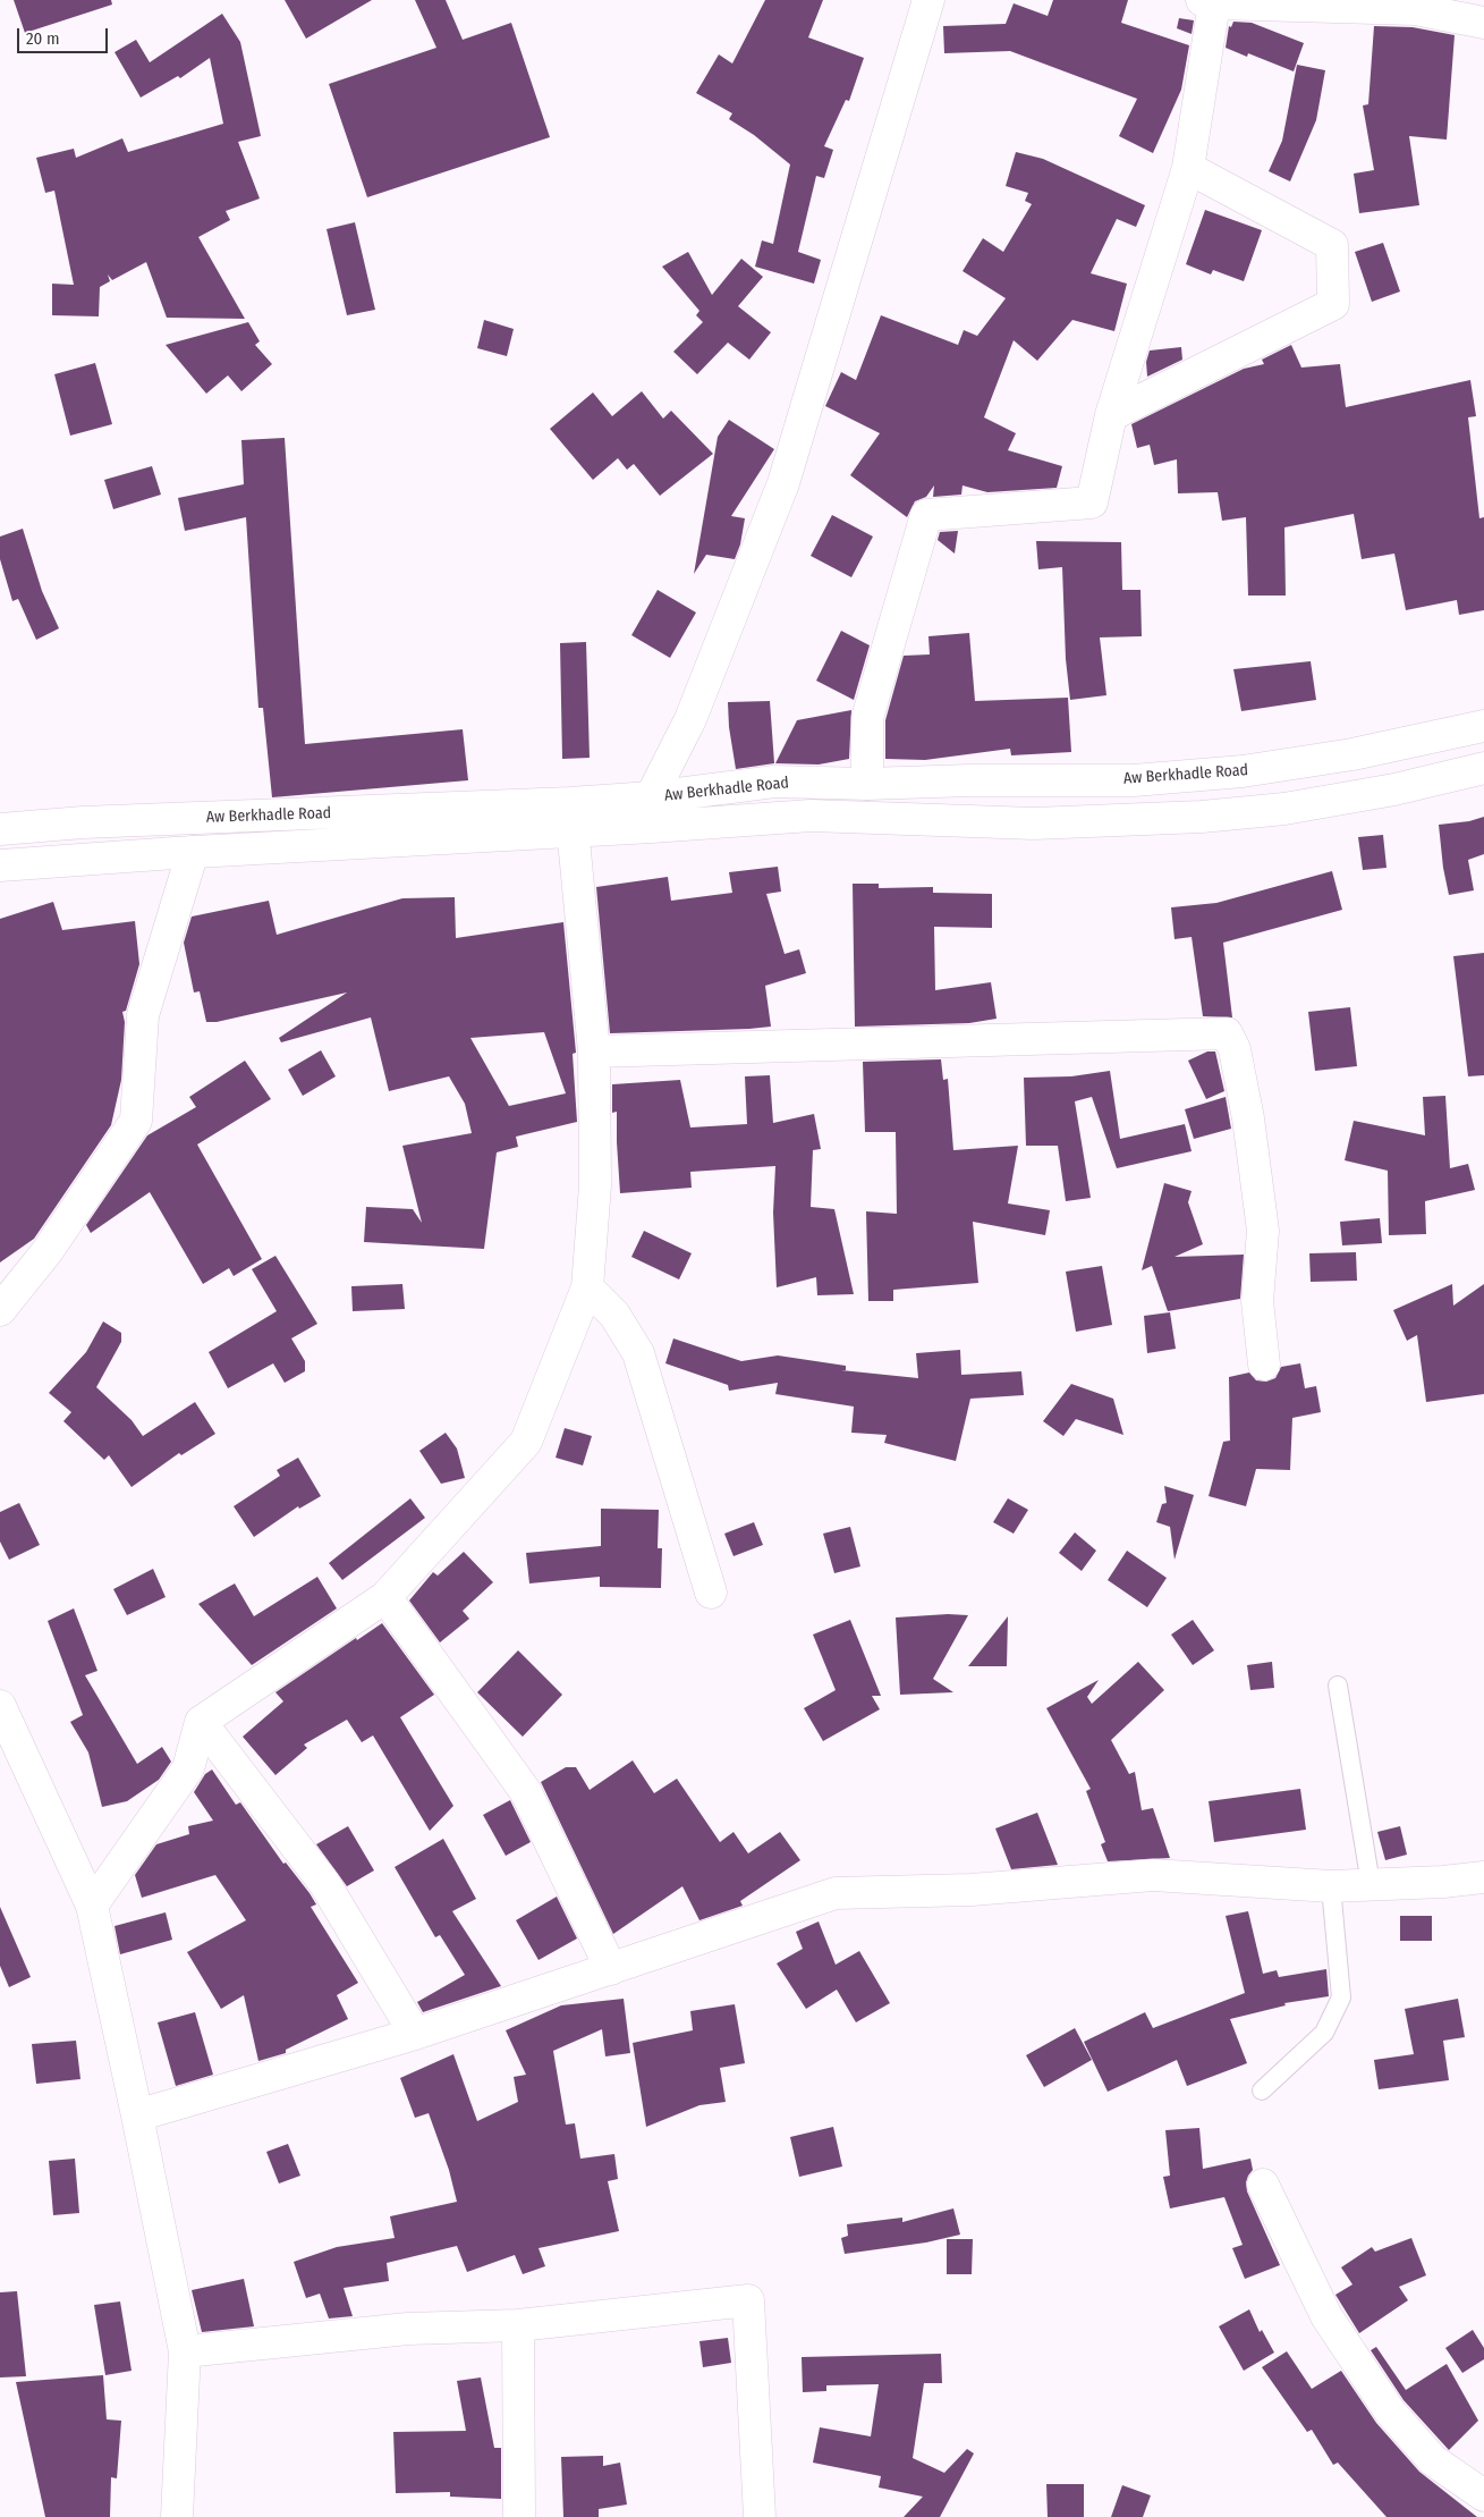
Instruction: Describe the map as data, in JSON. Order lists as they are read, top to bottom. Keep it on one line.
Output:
{"streets":{"street":["Aw Berkhadle Road"]},"scale_bar":"20 m"}
